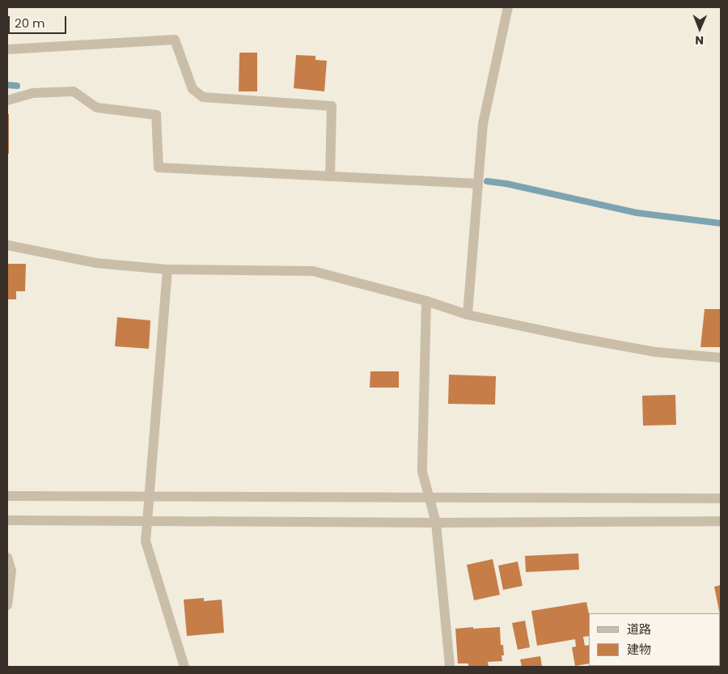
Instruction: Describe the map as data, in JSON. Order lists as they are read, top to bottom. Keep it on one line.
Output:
{"legend":["道路","建物"],"scale_bar":"20 m","north":"bottom"}
